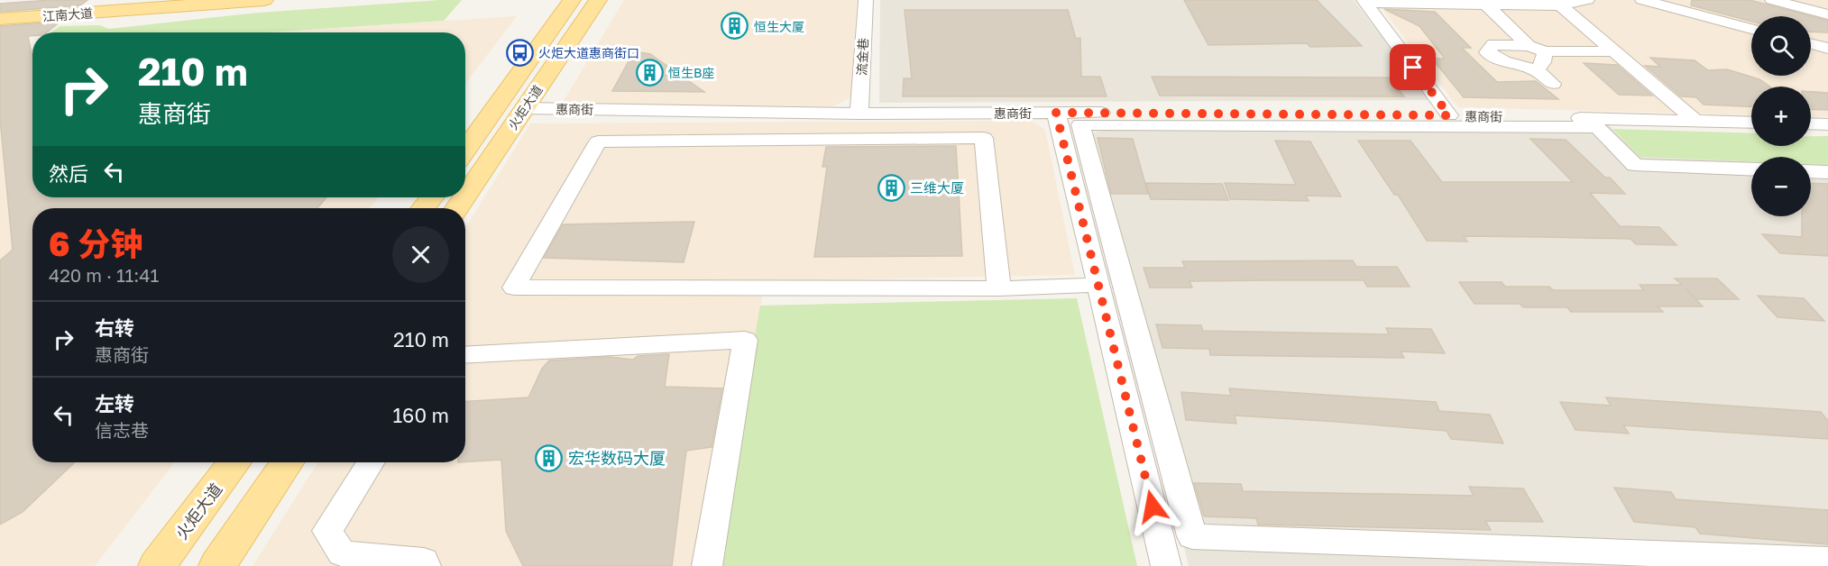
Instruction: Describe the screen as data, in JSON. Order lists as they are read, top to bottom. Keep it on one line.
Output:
{"streets":{"main road":["江南大道","火炬大道"],"street":["流金巷","惠商街"]},"crossings":[["流金巷","惠商街"],["火炬大道","惠商街"]],"places":{"building":["恒生大厦","恒生B座","三维大厦","宏华数码大厦"],"bus stop":["火炬大道惠商街口"]},"page":{"map_buttons":["+","−"],"turn":["210 m","惠商街"],"then":"然后","heading":["6 分钟","420 m · 11:41"],"list":[{"name":"右转","note":"惠商街","value":"210 m"},{"name":"左转","note":"信志巷","value":"160 m"}]}}
